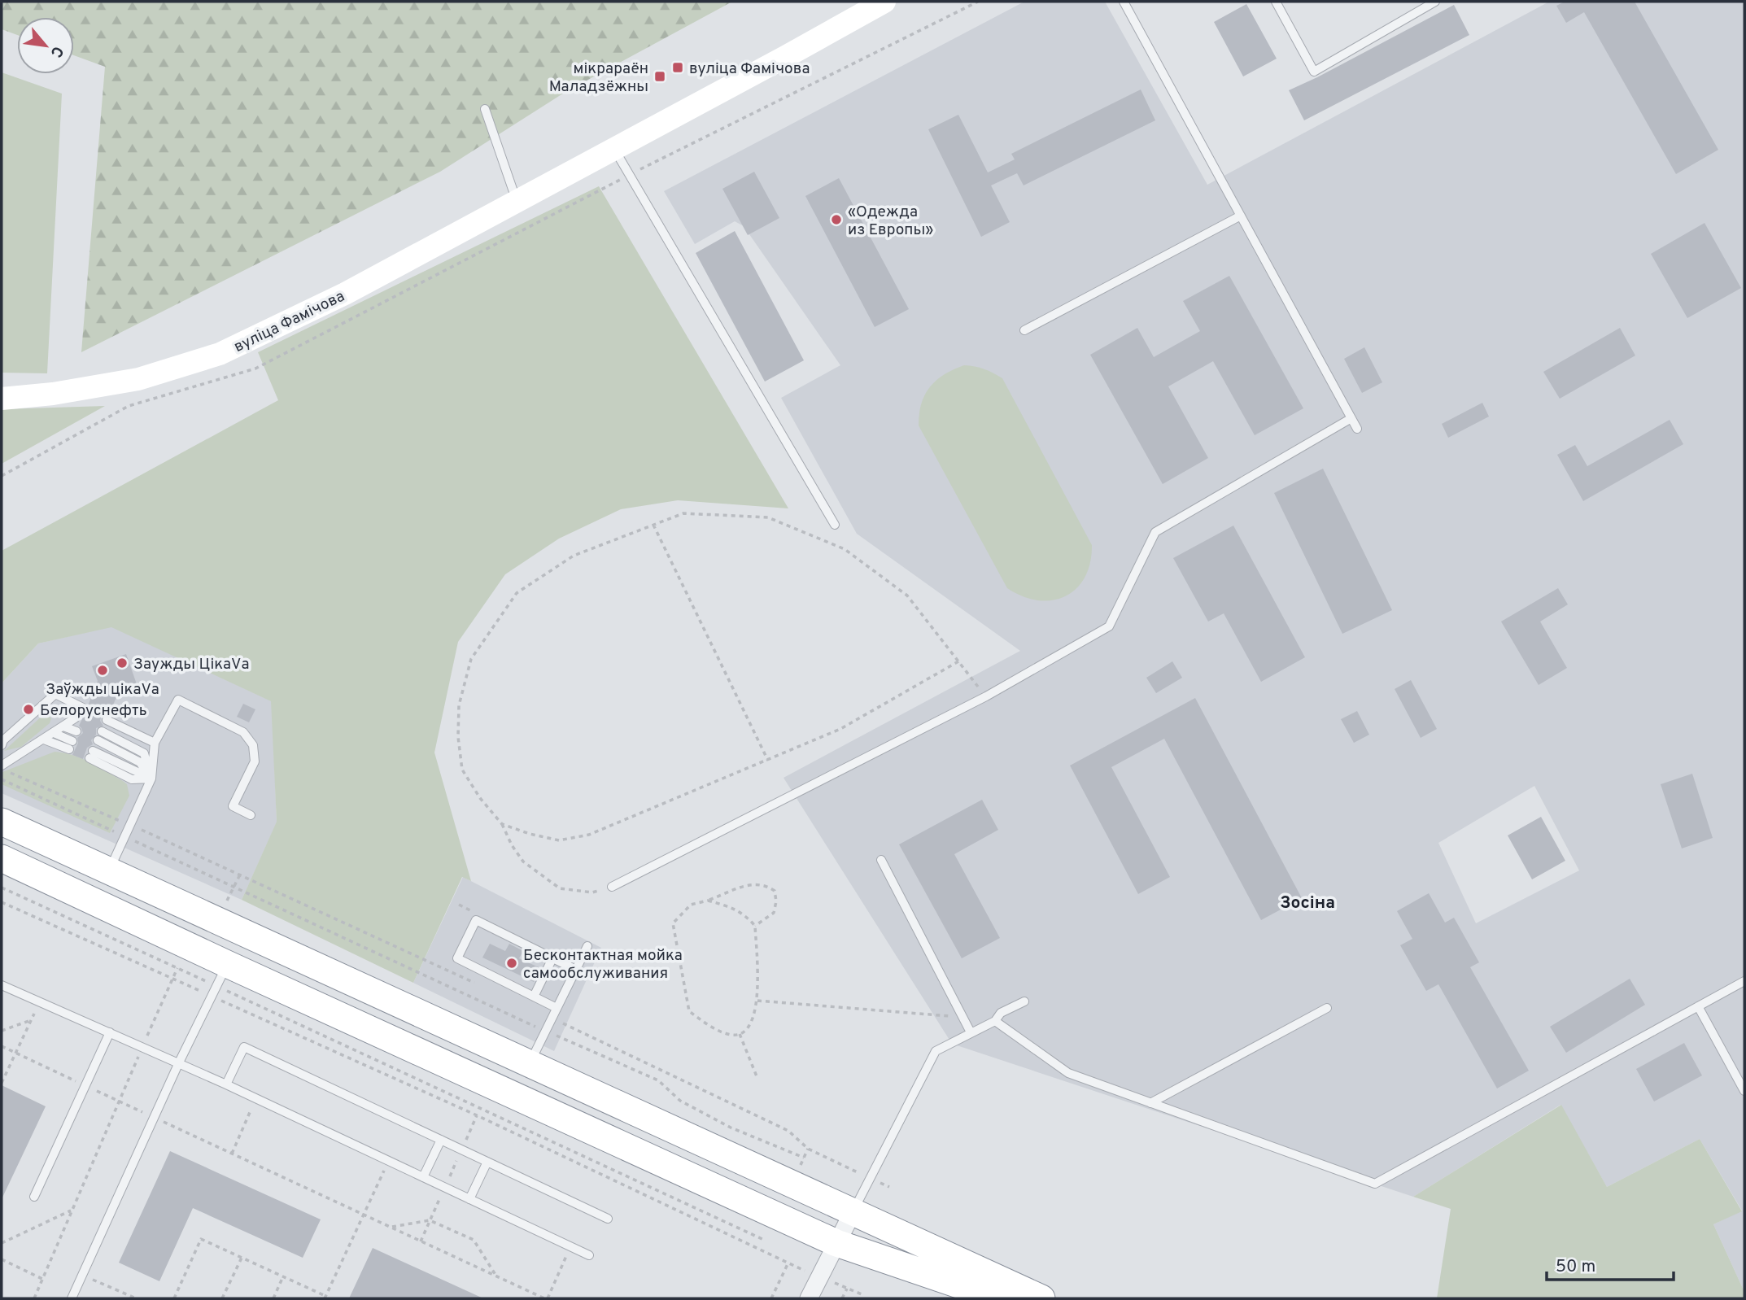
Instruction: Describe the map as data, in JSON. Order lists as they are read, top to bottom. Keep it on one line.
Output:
{"streets":{"main road":["вуліца Фамічова"]},"districts":["Зосіна"],"places":{"transit":["вуліца Фамічова","мікрараён Маладзёжны"],"other":["«Одежда из Европы»","Заужды ЦікаVа","Заўжды цікаVа","Белоруснефть","Бесконтактная мойка самообслуживания"]},"scale_bar":"50 m","north":"bottom right"}
